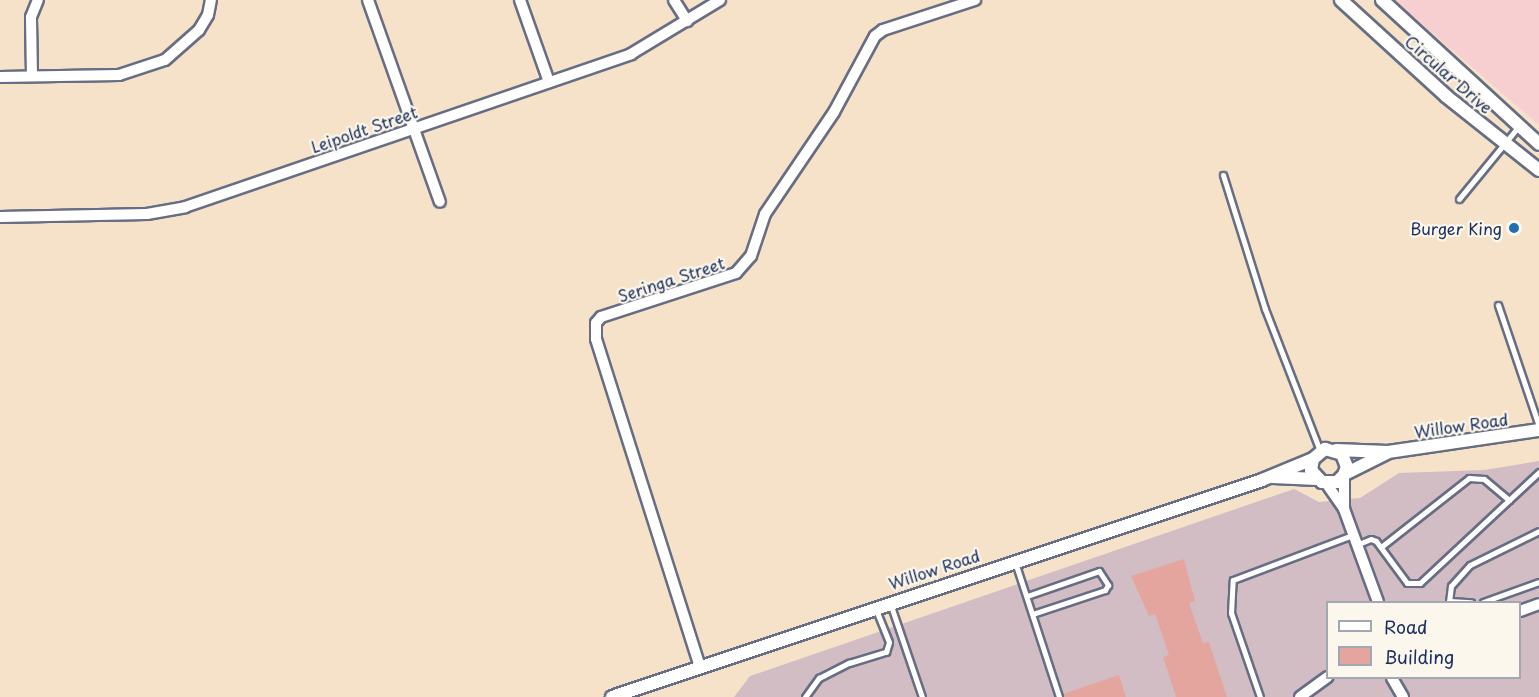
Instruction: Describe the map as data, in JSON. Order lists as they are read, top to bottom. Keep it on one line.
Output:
{"streets":{"street":["Circular Drive","Leipoldt Street","Seringa Street","Willow Road"]},"crossings":[["Seringa Street","Willow Road"]],"places":["Burger King"],"legend":["Road","Building"]}
